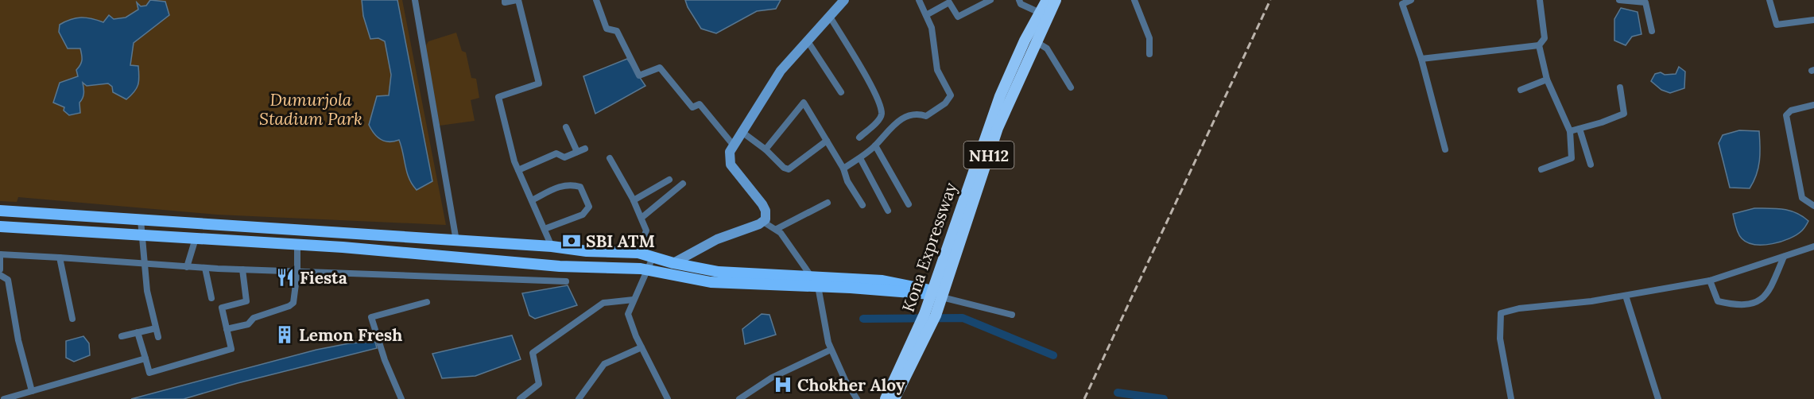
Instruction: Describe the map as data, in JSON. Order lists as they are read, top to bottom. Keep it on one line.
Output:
{"streets":{"highway":["NH12","Kona Expressway"]},"parks":["Dumurjola Stadium Park"],"places":{"bank":["SBI ATM"],"restaurant":["Fiesta"],"building":["Lemon Fresh"],"hospital":["Chokher Aloy"]}}
